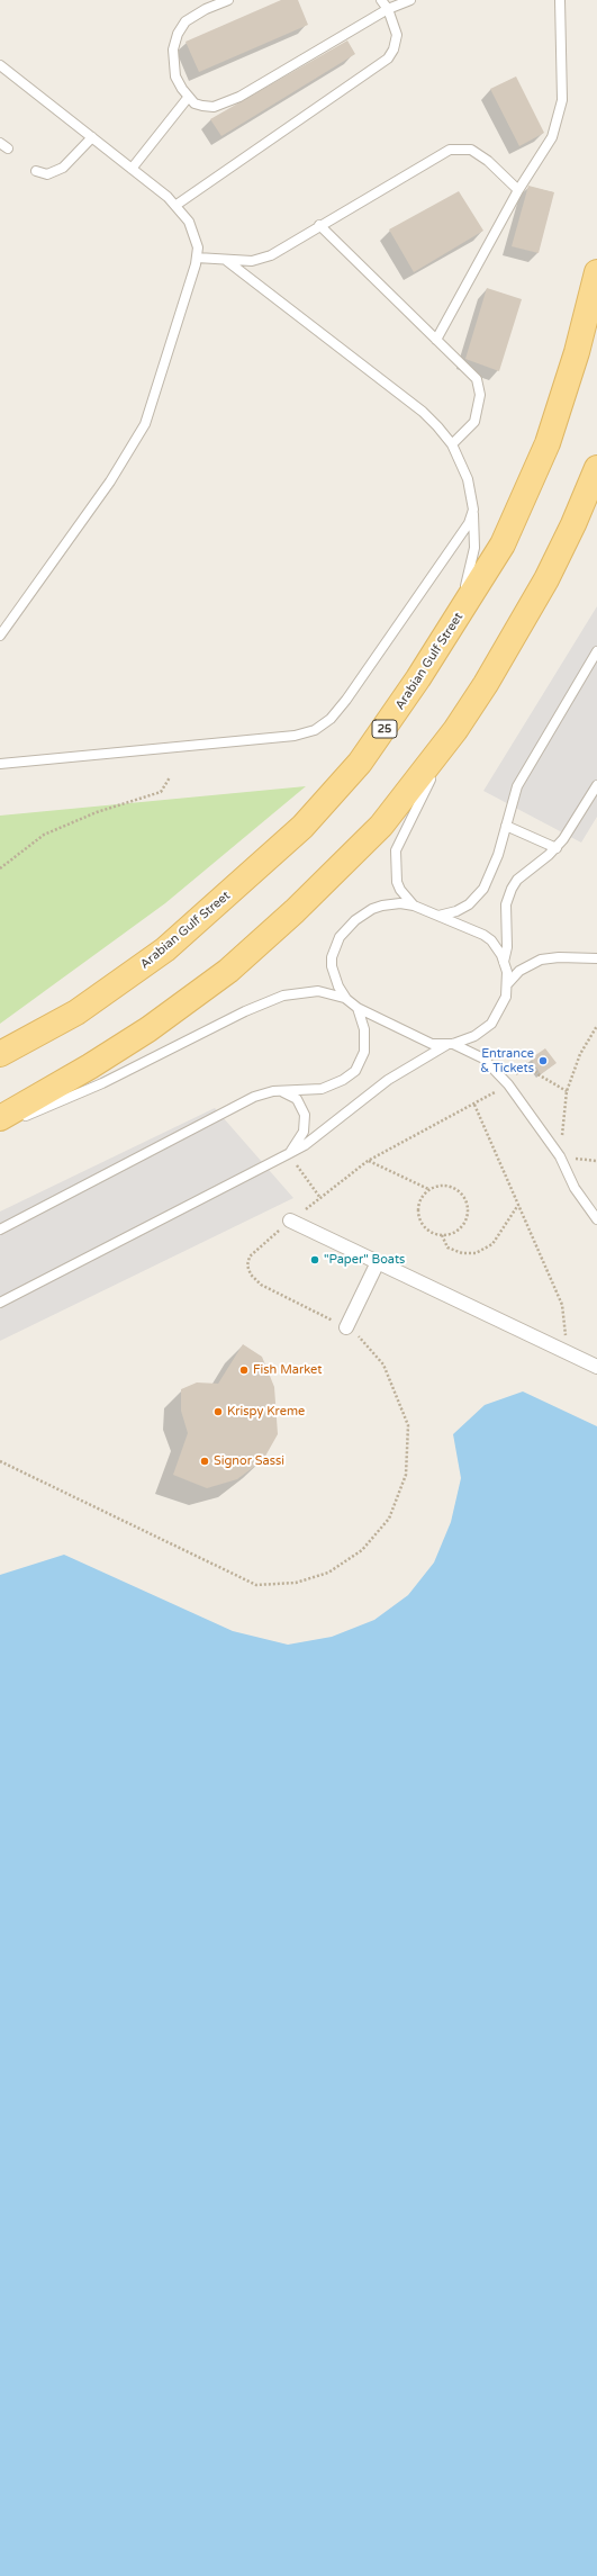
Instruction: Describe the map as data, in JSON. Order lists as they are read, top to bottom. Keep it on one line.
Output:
{"streets":{"main road":["Arabian Gulf Street","25"]},"places":["Entrance & Tickets","\"Paper\" Boats","Fish Market","Krispy Kreme","Signor Sassi"]}
